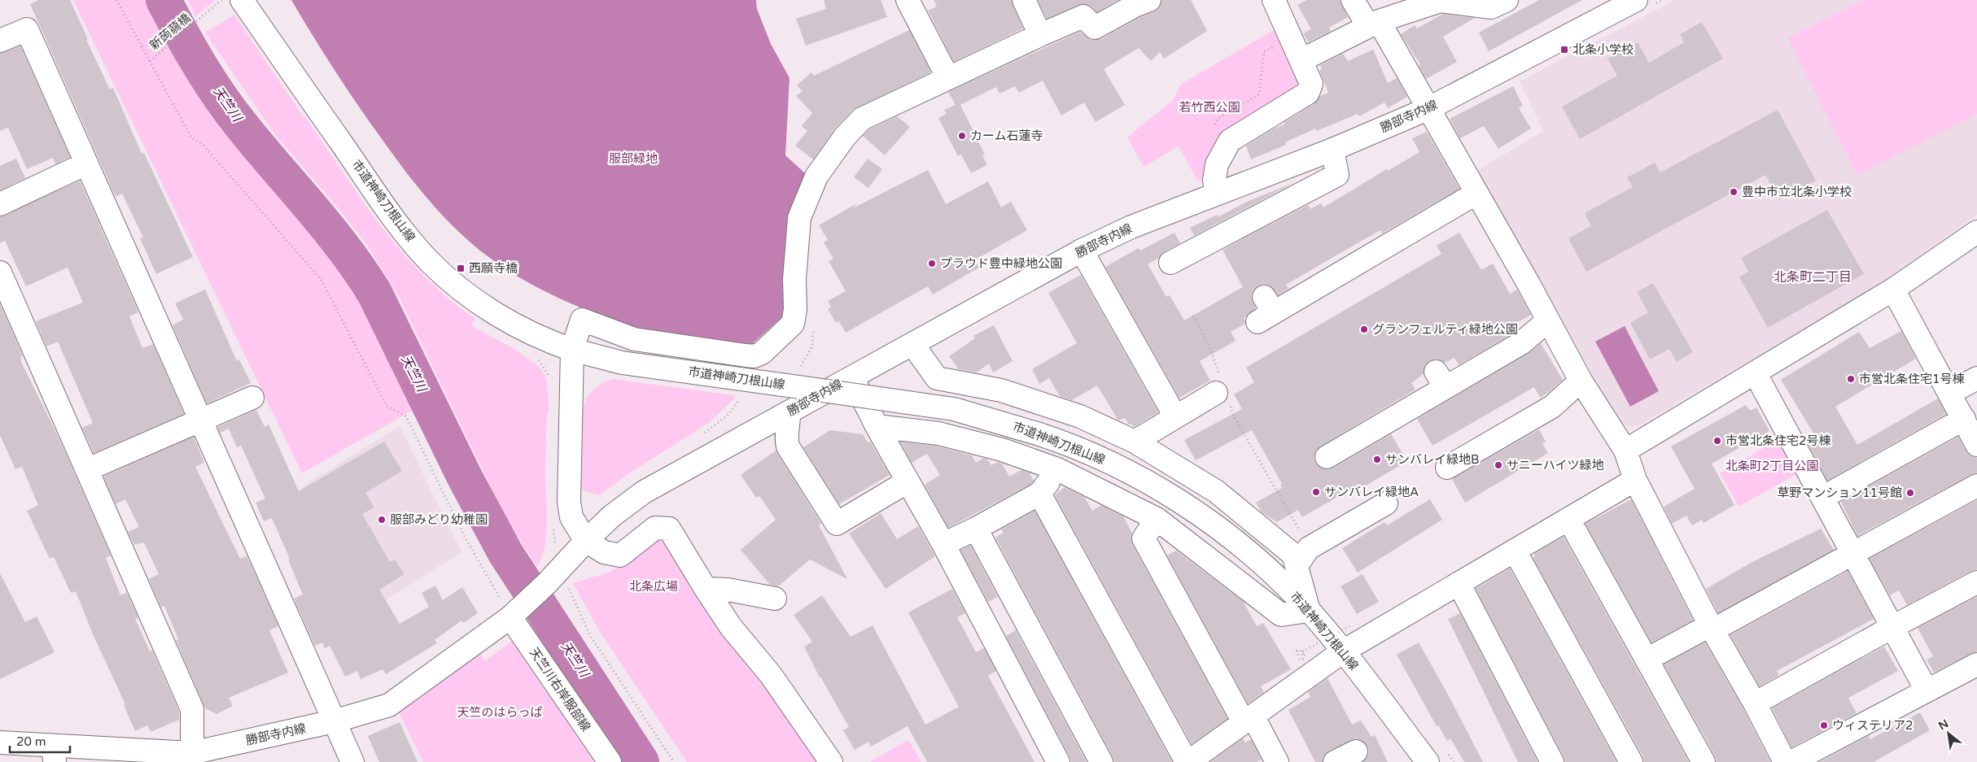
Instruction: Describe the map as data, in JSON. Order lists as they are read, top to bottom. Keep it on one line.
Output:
{"streets":{"street":["勝部寺内線","市道神崎刀根山線","天竺川右岸服部線"],"path":["新蒟蒻橋"]},"crossings":[["勝部寺内線","天竺川右岸服部線"]],"districts":["北条町二丁目"],"water":["天竺川"],"parks":["若竹西公園","服部緑地","北条町2丁目公園","北条広場","天竺のはらっぱ"],"places":{"transit":["北条小学校","西願寺橋"],"other":["カーム石蓮寺","豊中市立北条小学校","プラウド豊中緑地公園","グランフェルティ緑地公園","市営北条住宅1号棟","市営北条住宅2号棟","サンバレイ緑地B","サニーハイツ緑地","サンバレイ緑地A","草野マンション11号館","服部みどり幼稚園","ウィステリア2"]},"scale_bar":"20 m","north":"top left"}
